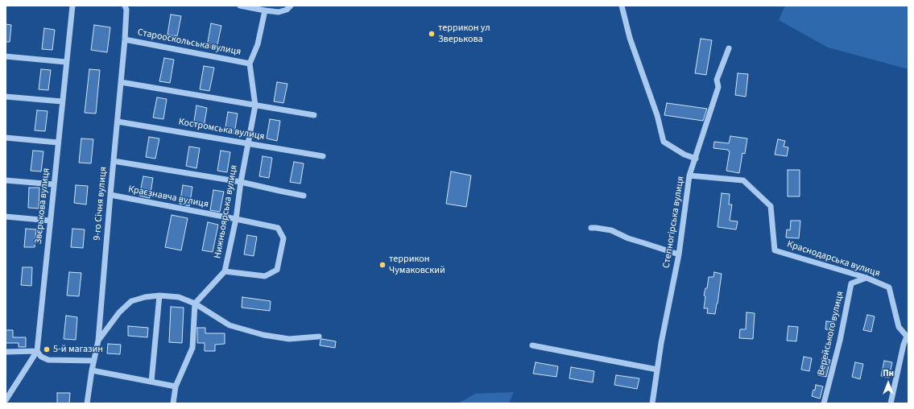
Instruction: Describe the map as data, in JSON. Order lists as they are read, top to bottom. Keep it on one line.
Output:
{"streets":{"street":["Старооскольська вулиця","Костромська вулиця","Краєзнавча вулиця","9-го Січня вулиця","Звєрькова вулиця","Нижньоярська вулиця","Степногірська вулиця","Краснодарська вулиця","Верейського вулиця"]},"crossings":[["Старооскольська вулиця","9-го Січня вулиця"],["Старооскольська вулиця","Нижньоярська вулиця"],["Костромська вулиця","9-го Січня вулиця"],["Костромська вулиця","Нижньоярська вулиця"],["Краєзнавча вулиця","9-го Січня вулиця"],["Краєзнавча вулиця","Нижньоярська вулиця"],["Степногірська вулиця","Краснодарська вулиця"],["Краснодарська вулиця","Верейського вулиця"]],"places":["террикон ул Зверькова","террикон Чумаковский","5-й магазин"],"north":"top"}
